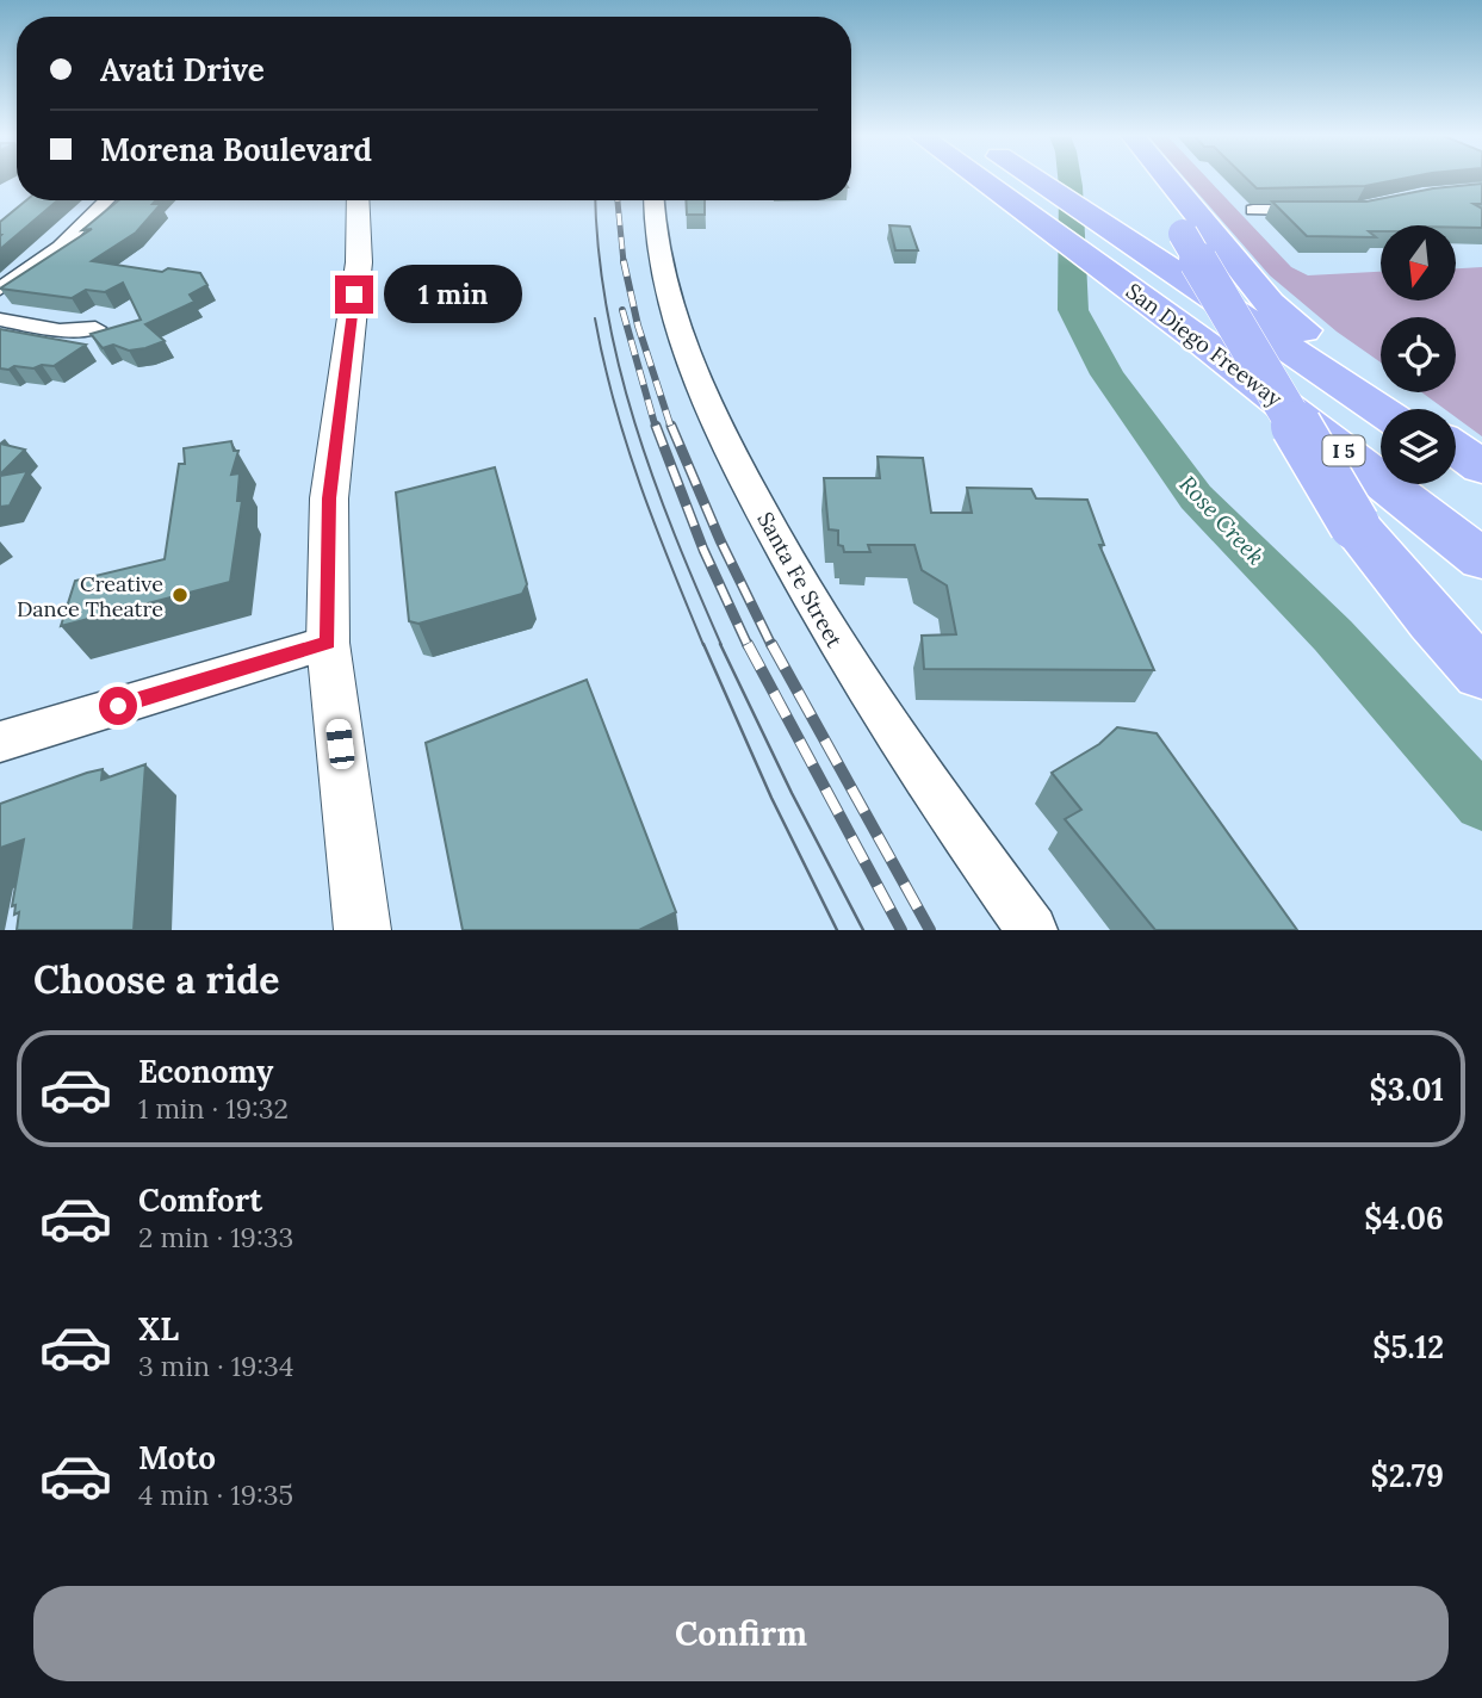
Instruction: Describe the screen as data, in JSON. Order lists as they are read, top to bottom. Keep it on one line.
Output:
{"streets":{"highway":["San Diego Freeway","I 5"],"street":["Santa Fe Street"]},"water":["Rose Creek"],"places":["Creative Dance Theatre"],"north":"bottom","page":{"banner":["Avati Drive","Morena Boulevard"],"bubble":"1 min","heading":"Choose a ride","list":[{"name":"Economy","note":"1 min · 19:32","value":"$3.01"},{"name":"Comfort","note":"2 min · 19:33","value":"$4.06"},{"name":"XL","note":"3 min · 19:34","value":"$5.12"},{"name":"Moto","note":"4 min · 19:35","value":"$2.79"}],"buttons":"Confirm"}}
